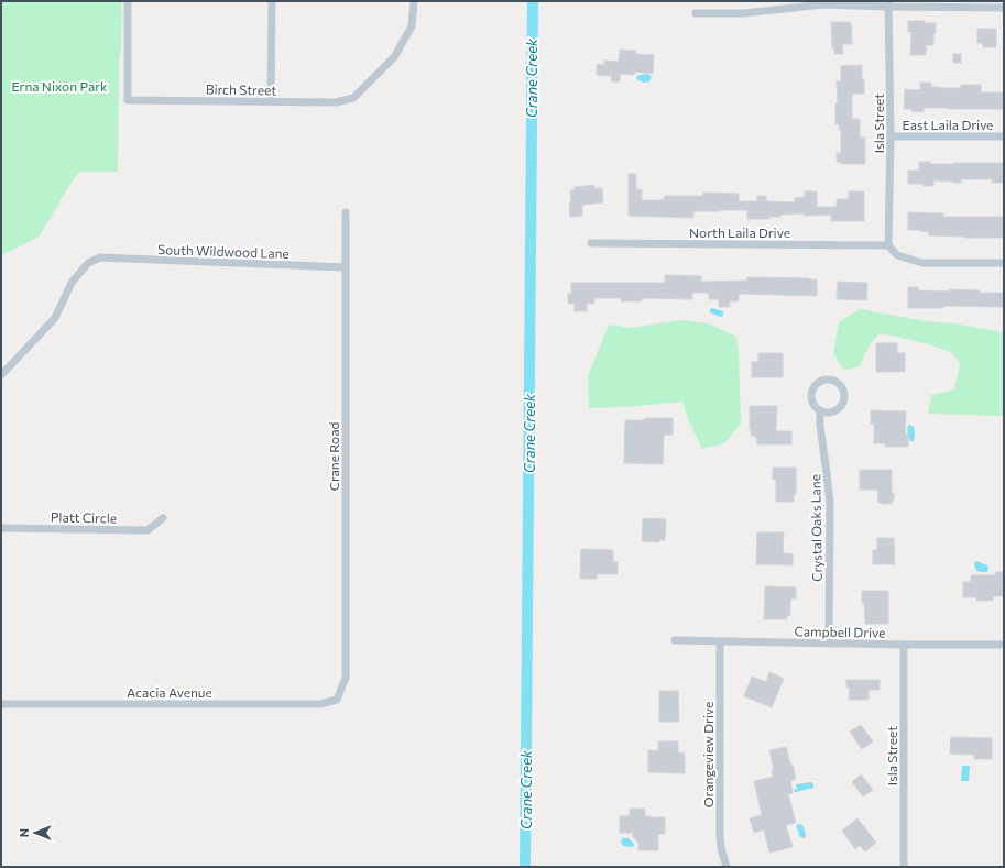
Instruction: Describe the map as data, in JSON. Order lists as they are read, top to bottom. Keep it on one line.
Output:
{"streets":{"street":["Birch Street","Isla Street","East Laila Drive","North Laila Drive","South Wildwood Lane","Crane Road","Platt Circle","Crystal Oaks Lane","Campbell Drive","Acacia Avenue","Orangeview Drive"]},"crossings":[["Isla Street","East Laila Drive"],["Isla Street","North Laila Drive"],["Isla Street","Campbell Drive"],["South Wildwood Lane","Crane Road"],["Crane Road","Acacia Avenue"],["Crystal Oaks Lane","Campbell Drive"],["Campbell Drive","Orangeview Drive"]],"water":["Crane Creek"],"parks":["Erna Nixon Park"],"north":"left"}
